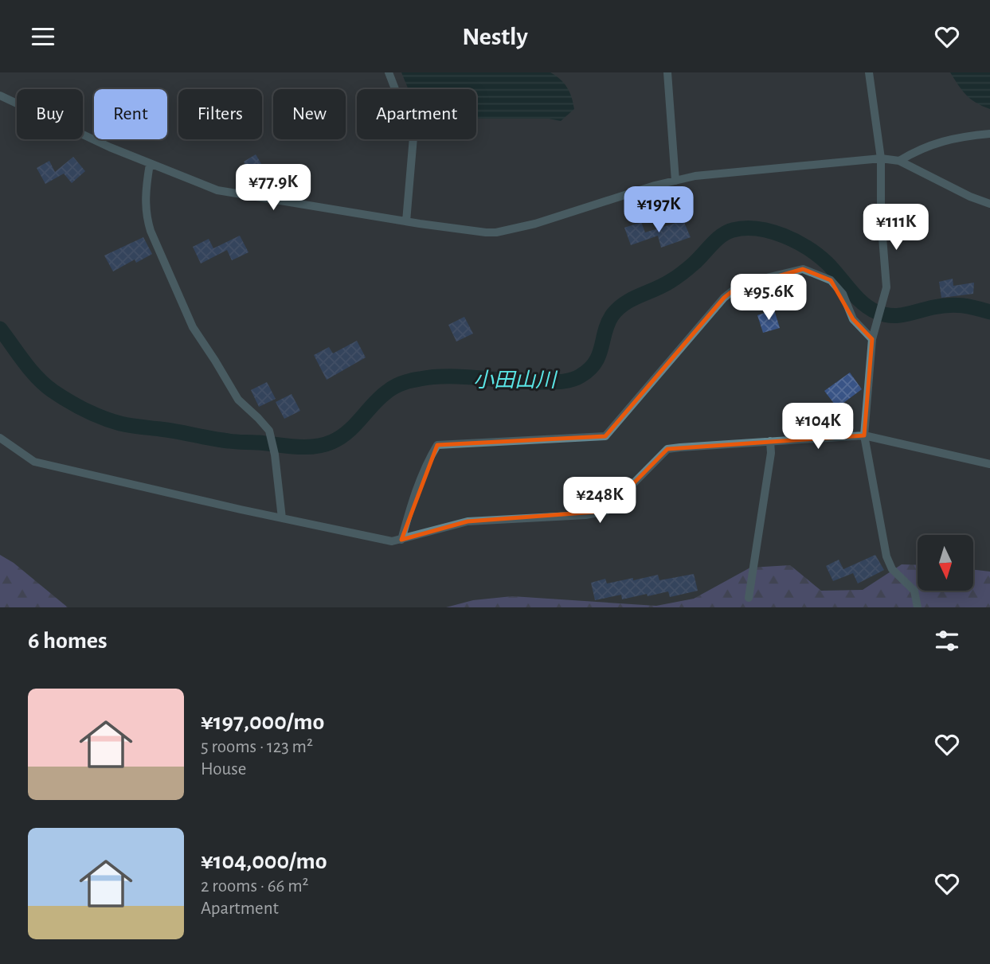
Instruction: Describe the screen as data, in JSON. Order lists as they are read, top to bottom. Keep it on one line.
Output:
{"water":["小田山川"],"north":"bottom","page":{"header":"Nestly","chip":["Buy","Rent","Filters","New","Apartment"],"price":["¥77.9K","¥197K","¥111K","¥95.6K","¥104K","¥248K"],"heading":"6 homes","list":[{"name":"¥197,000/mo","note":"5 rooms · 123 m² · House"},{"name":"¥104,000/mo","note":"2 rooms · 66 m² · Apartment"}]}}
